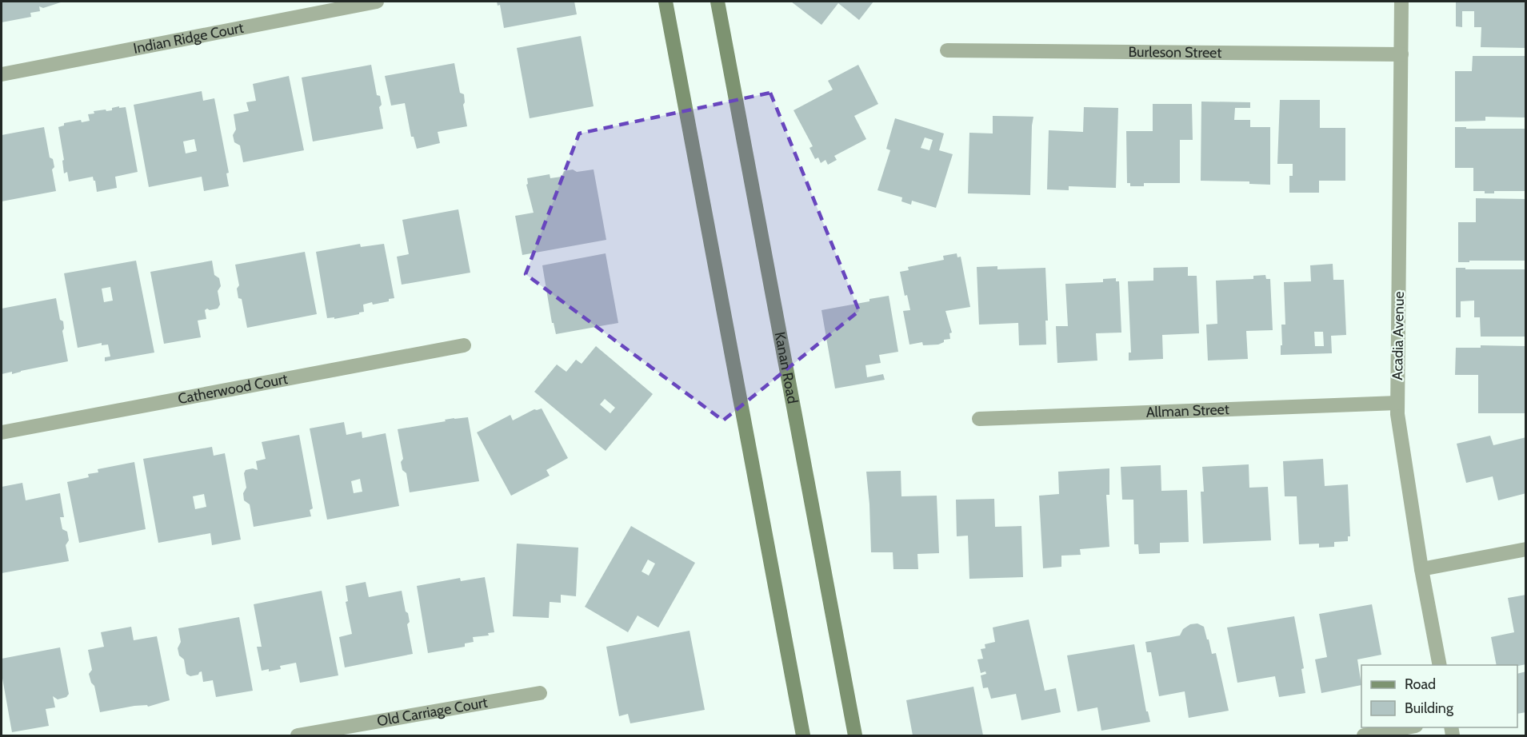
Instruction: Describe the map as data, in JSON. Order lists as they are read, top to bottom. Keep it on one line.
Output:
{"streets":{"main road":["Kanan Road"],"street":["Indian Ridge Court","Burleson Street","Acadia Avenue","Catherwood Court","Allman Street","Old Carriage Court"]},"crossings":[["Burleson Street","Acadia Avenue"],["Acadia Avenue","Allman Street"]],"legend":["Road","Building"]}
